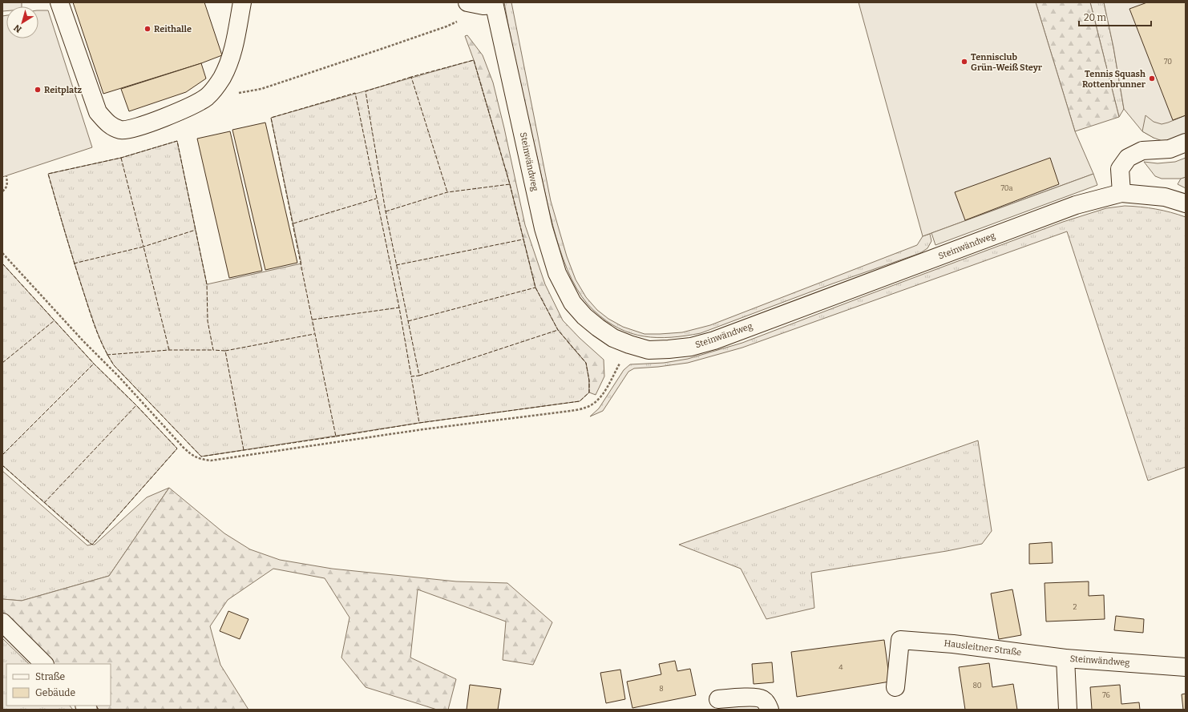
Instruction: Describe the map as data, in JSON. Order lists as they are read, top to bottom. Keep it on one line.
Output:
{"streets":{"street":["Steinwändweg","Hausleitner Straße"]},"crossings":[["Steinwändweg","Hausleitner Straße"]],"places":["Reithalle","Tennisclub Grün-Weiß Steyr","Tennis Squash Rottenbrunner","Reitplatz"],"house_numbers":["70","70a","2","4","80","8","76"],"legend":["Straße","Gebäude"],"scale_bar":"20 m","north":"bottom left"}
